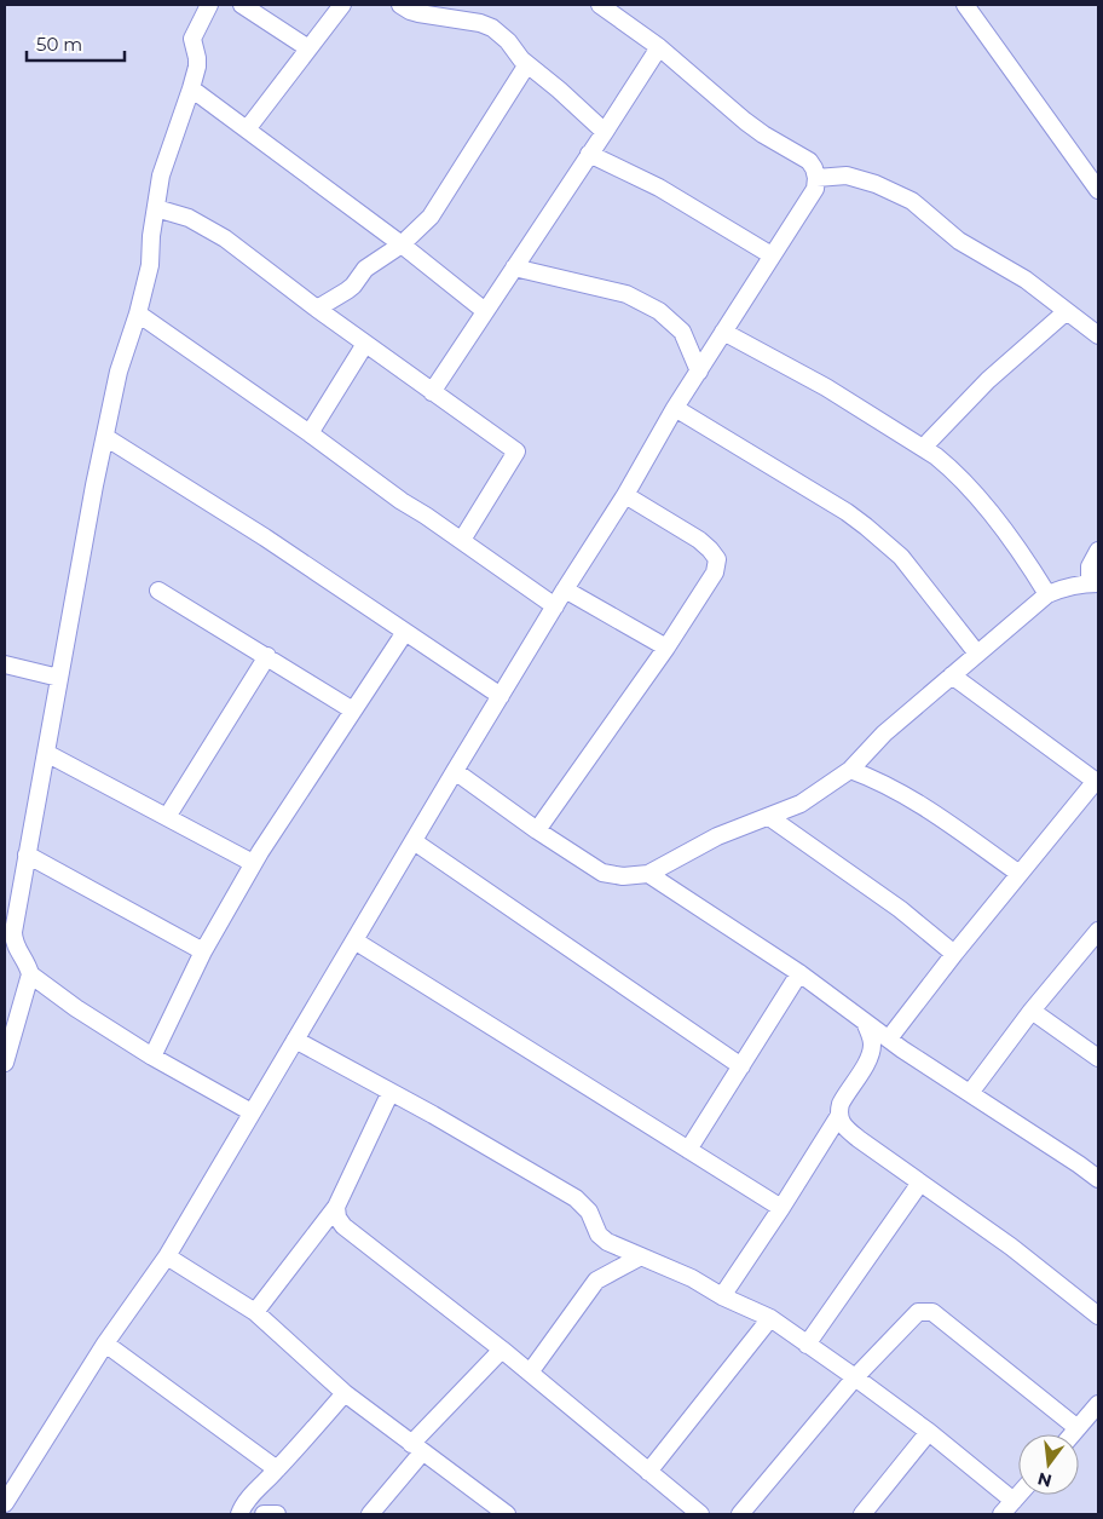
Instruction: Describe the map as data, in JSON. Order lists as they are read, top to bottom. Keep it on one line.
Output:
{"scale_bar":"50 m","north":"bottom"}
